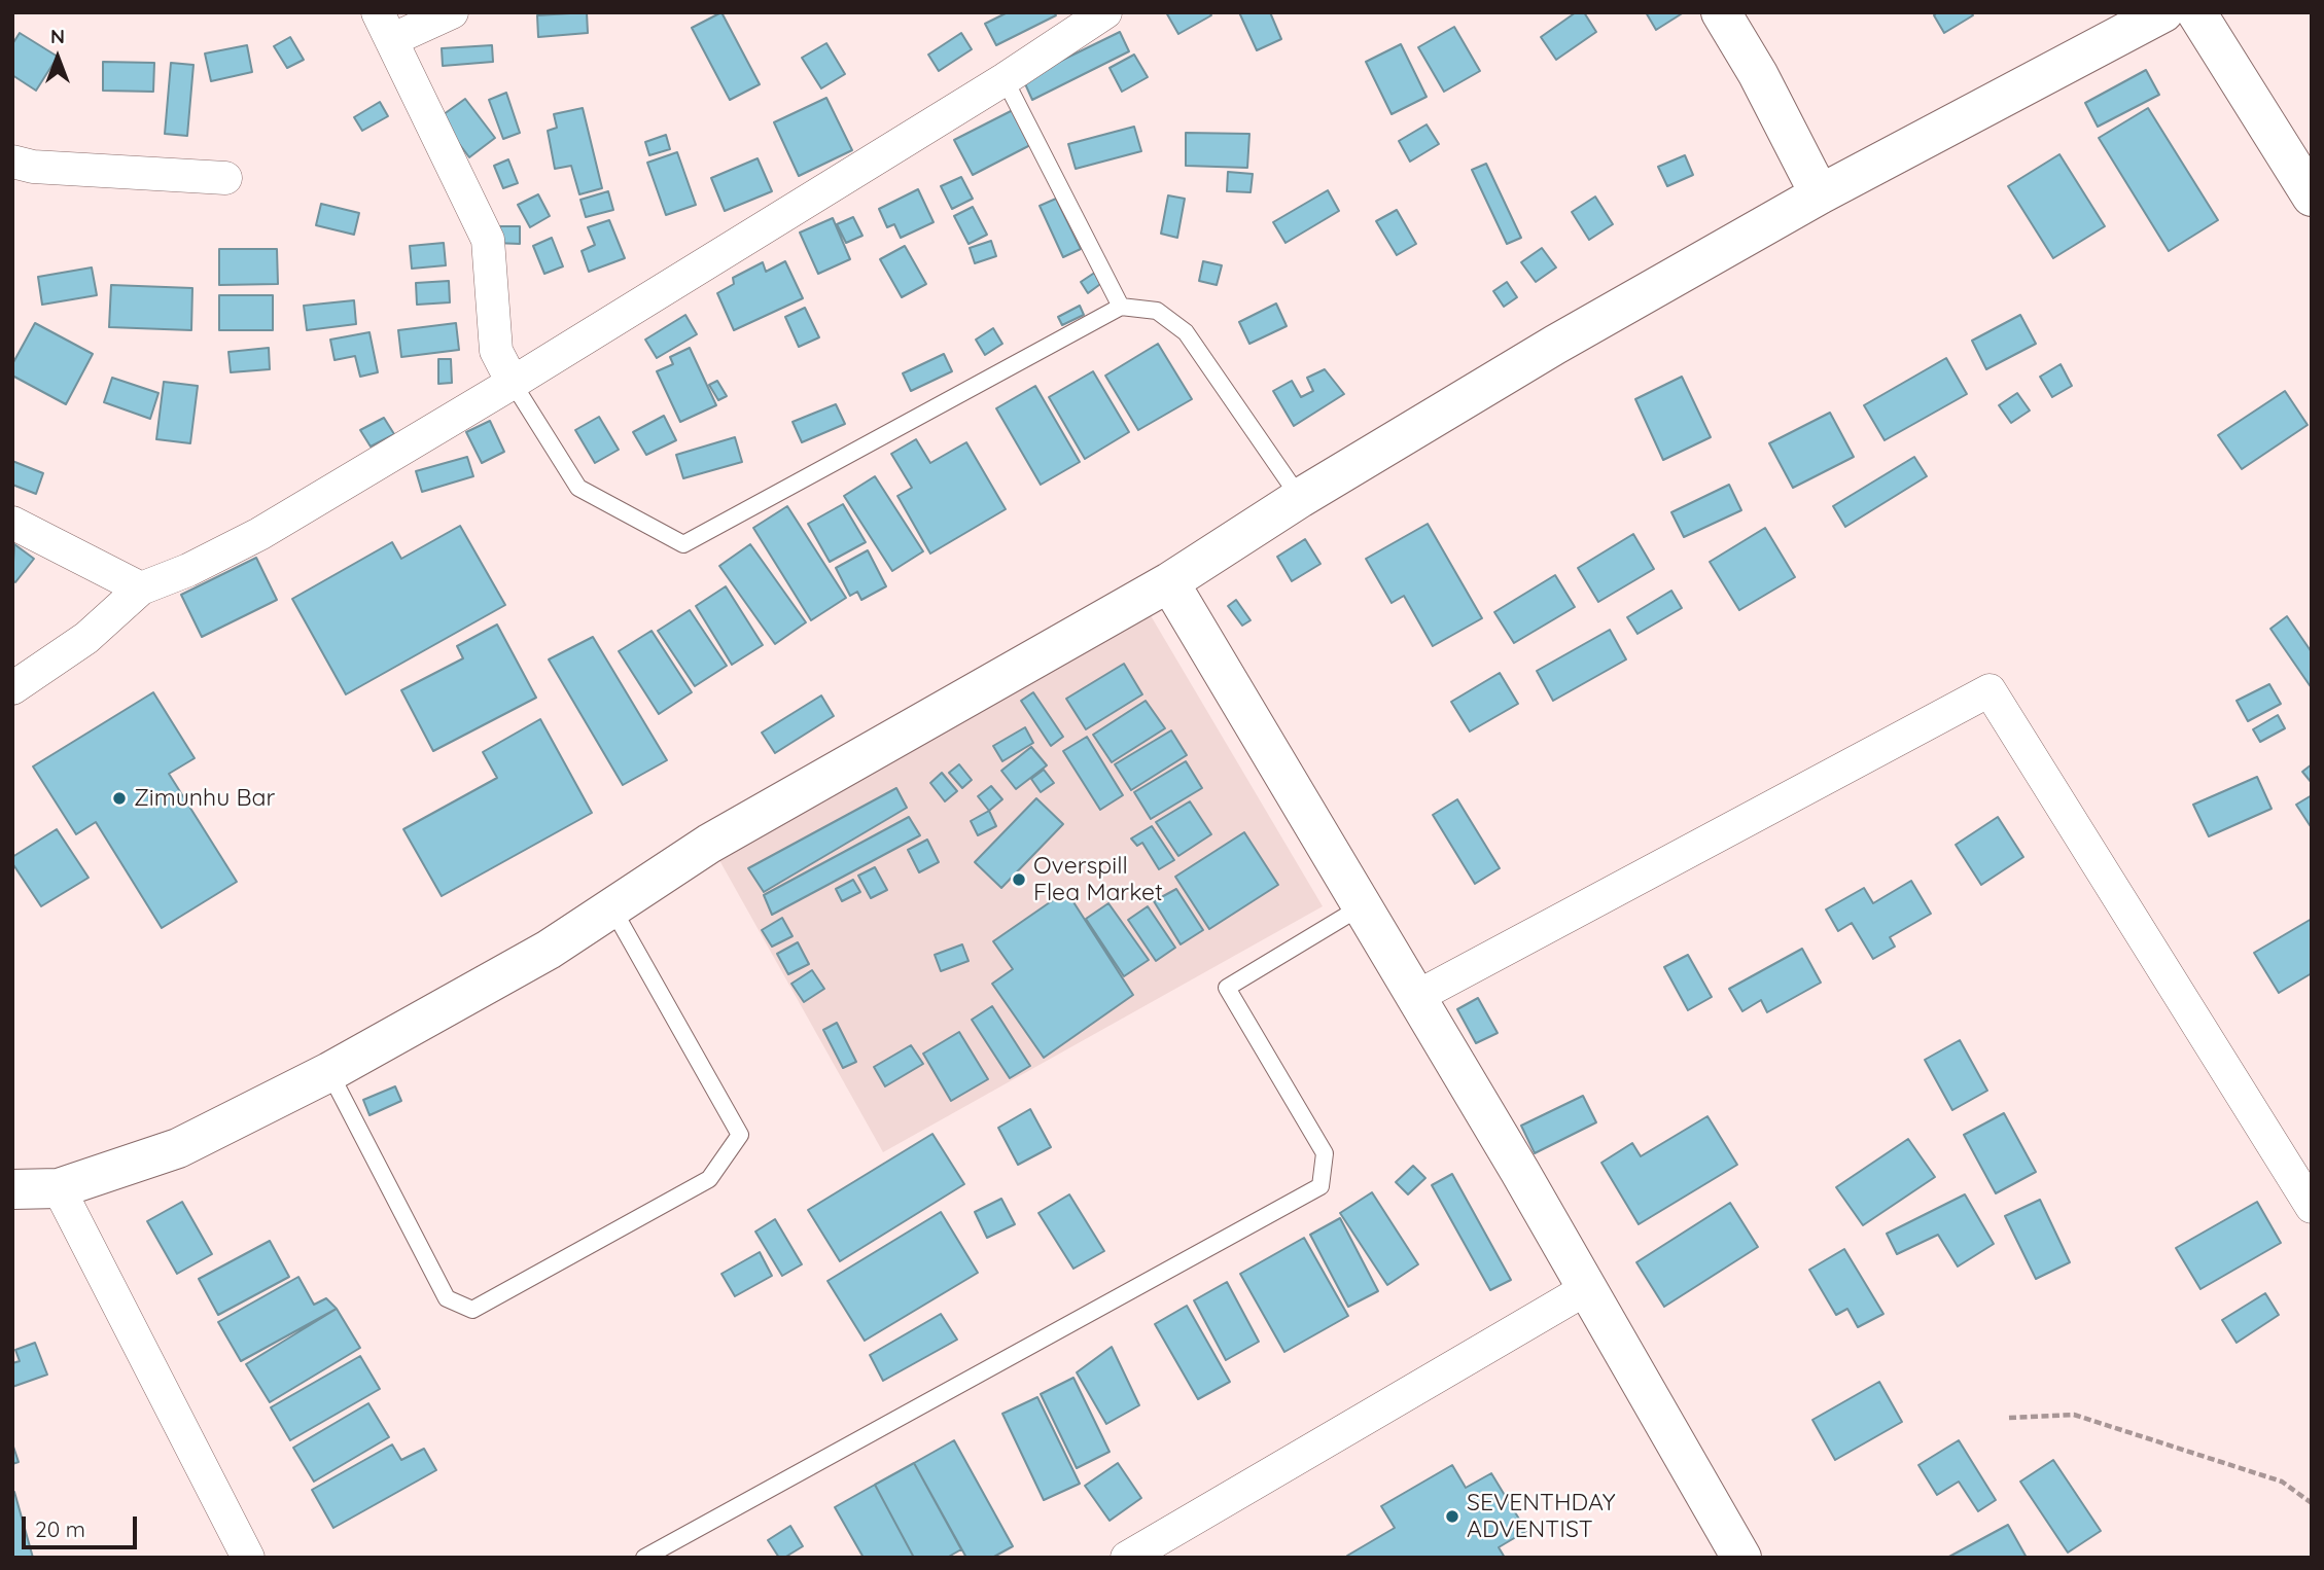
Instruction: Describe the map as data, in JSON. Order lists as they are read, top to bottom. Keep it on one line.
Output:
{"places":["Zimunhu Bar","Overspill Flea Market","SEVENTHDAY ADVENTIST"],"scale_bar":"20 m","north":"top"}
